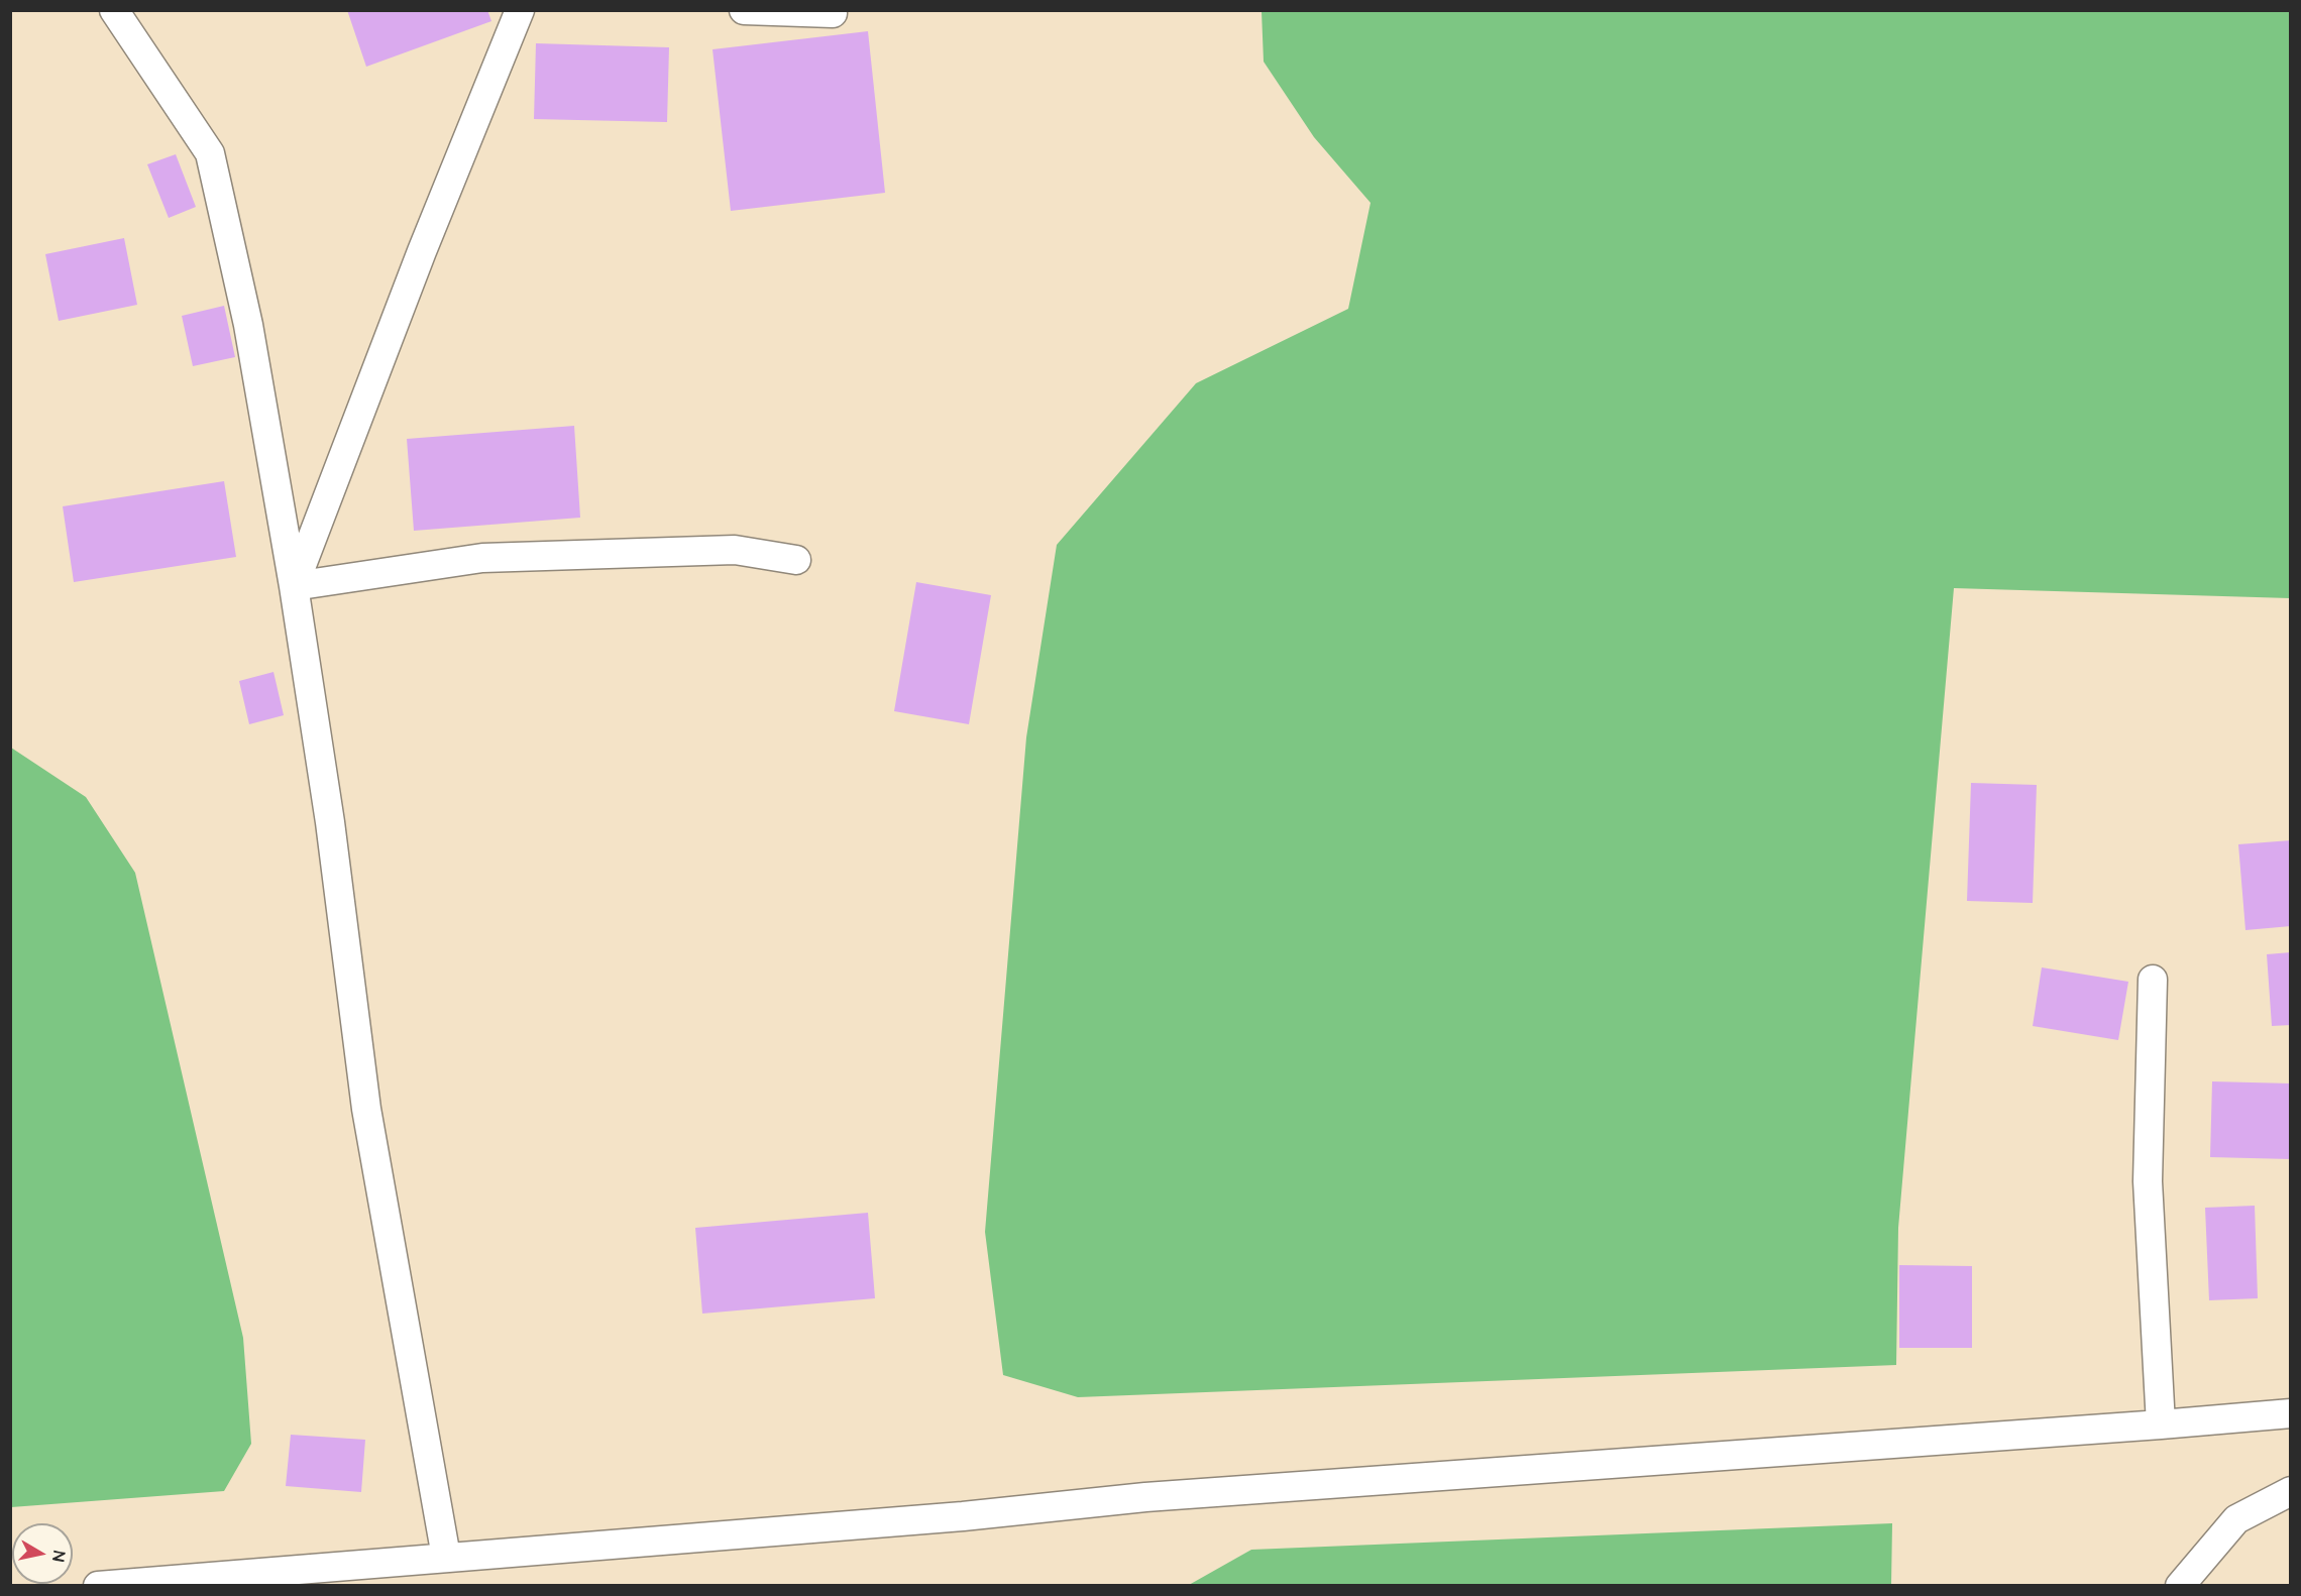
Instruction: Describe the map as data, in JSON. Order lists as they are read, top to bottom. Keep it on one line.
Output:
{"north":"right"}
